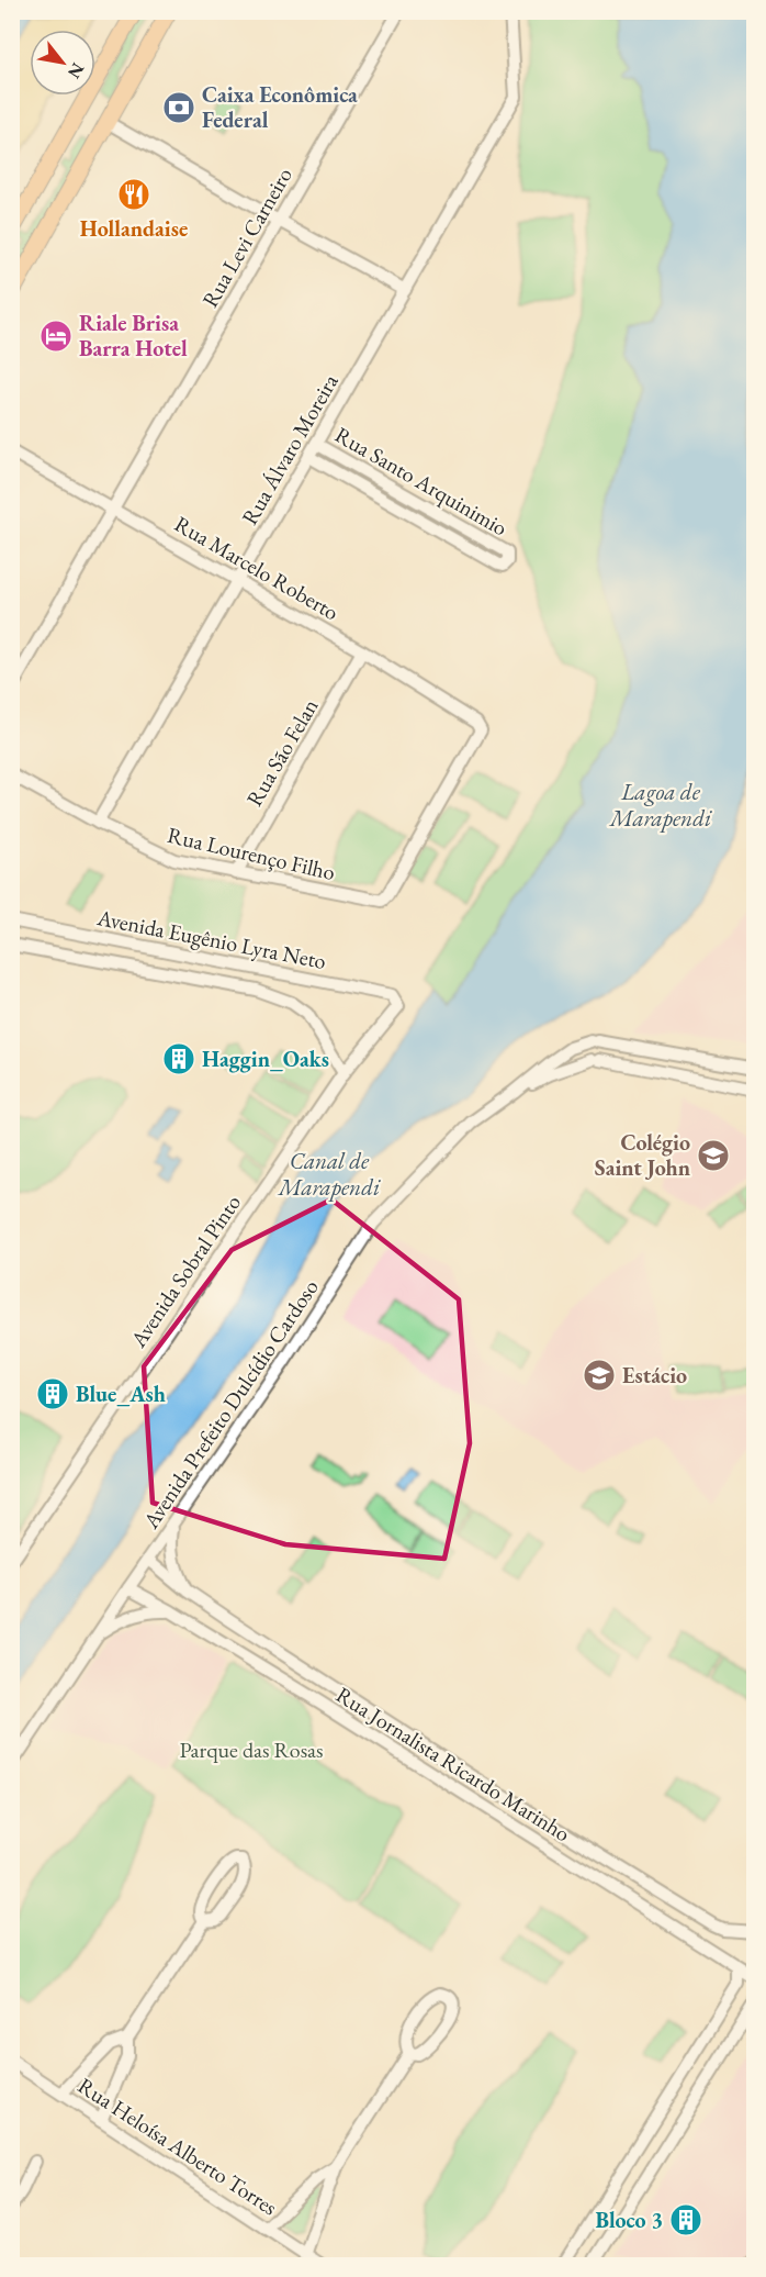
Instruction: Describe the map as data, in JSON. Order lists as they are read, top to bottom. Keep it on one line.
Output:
{"streets":{"street":["Rua Levi Carneiro","Rua Álvaro Moreira","Rua Santo Arquinimio","Rua Marcelo Roberto","Rua São Felan","Rua Lourenço Filho","Avenida Eugênio Lyra Neto","Avenida Sobral Pinto","Avenida Prefeito Dulcídio Cardoso","Rua Jornalista Ricardo Marinho","Rua Heloísa Alberto Torres"]},"crossings":[["Rua Levi Carneiro","Rua Marcelo Roberto"],["Rua Álvaro Moreira","Rua Santo Arquinimio"],["Rua Álvaro Moreira","Rua Marcelo Roberto"],["Rua Álvaro Moreira","Rua Lourenço Filho"],["Rua Marcelo Roberto","Rua São Felan"],["Rua Marcelo Roberto","Rua Lourenço Filho"],["Rua São Felan","Rua Lourenço Filho"],["Avenida Eugênio Lyra Neto","Avenida Sobral Pinto"],["Avenida Prefeito Dulcídio Cardoso","Rua Jornalista Ricardo Marinho"]],"water":["Lagoa de Marapendi","Canal de Marapendi"],"parks":["Parque das Rosas"],"places":{"bank":["Caixa Econômica Federal"],"restaurant":["Hollandaise"],"hotel":["Riale Brisa Barra Hotel"],"building":["Haggin_Oaks","Blue_Ash","Bloco 3"],"school or university":["Colégio Saint John","Estácio"]},"north":"bottom right"}
